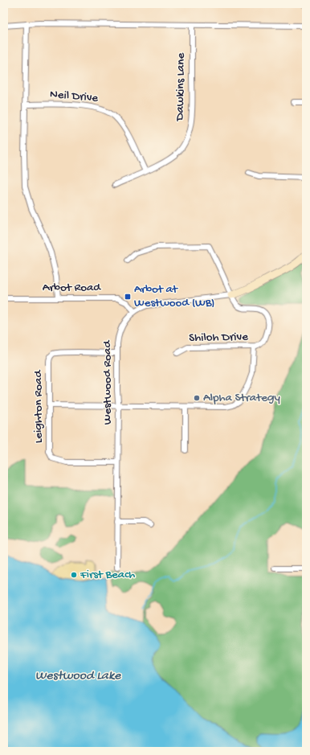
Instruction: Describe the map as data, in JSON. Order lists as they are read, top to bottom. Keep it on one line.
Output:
{"streets":{"street":["Dawkins Lane","Neil Drive","Arbot Road","Shiloh Drive","Westwood Road","Leighton Road"]},"crossings":[["Dawkins Lane","Neil Drive"],["Arbot Road","Westwood Road"],["Westwood Road","Leighton Road"]],"water":["Westwood Lake"],"places":{"transit":["Arbot at Westwood (WB)"],"other":["Alpha Strategy","First Beach"]}}
